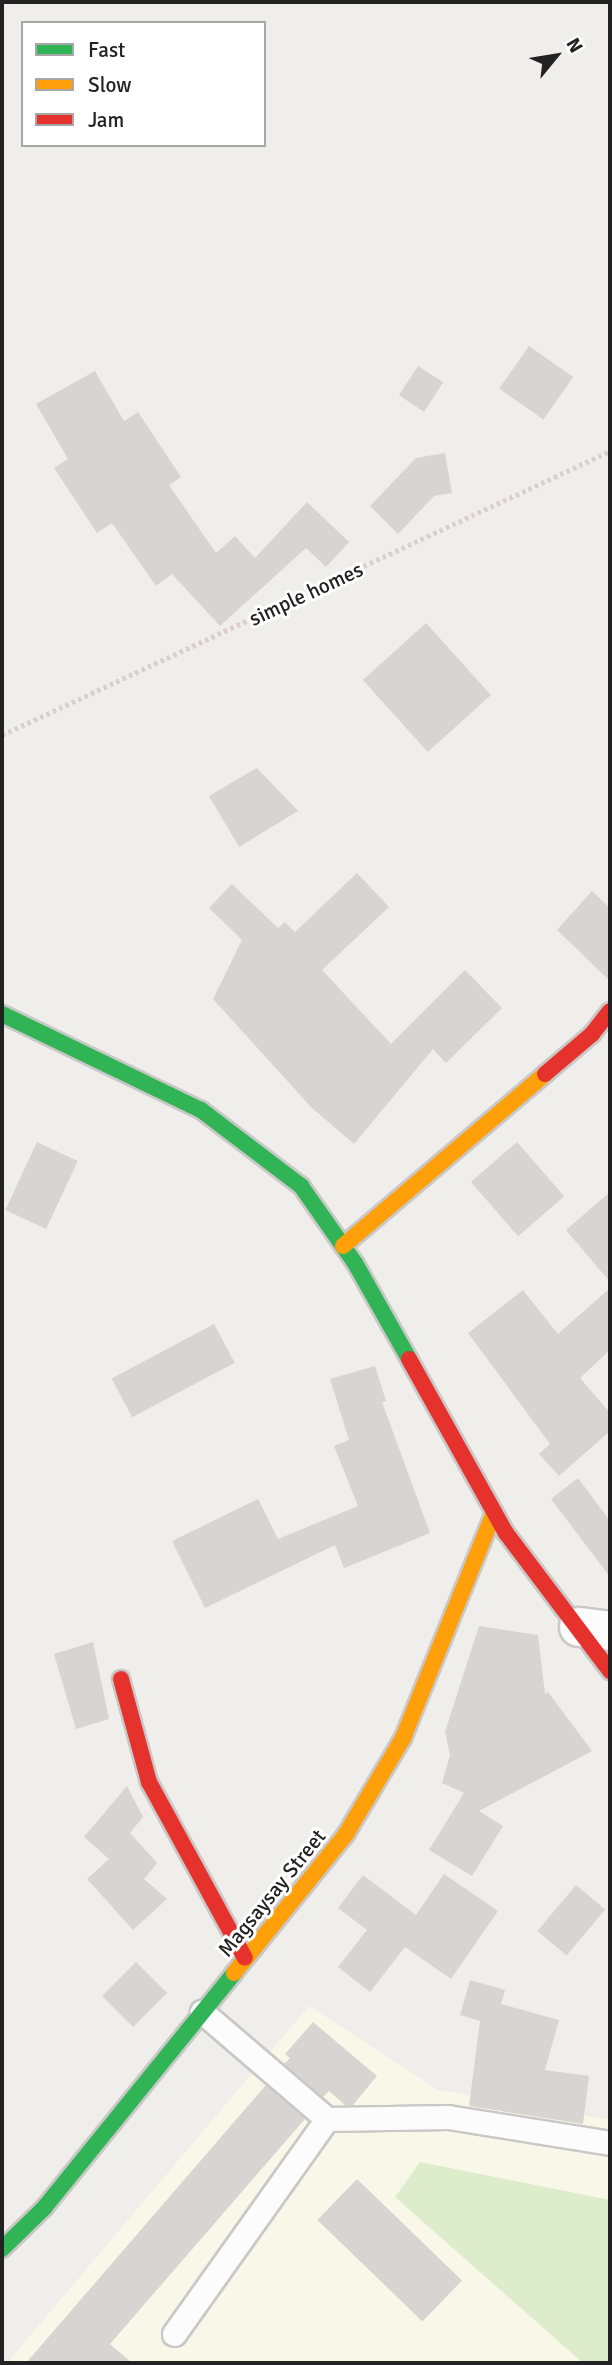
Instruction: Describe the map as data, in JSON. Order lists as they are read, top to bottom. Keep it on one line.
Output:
{"streets":{"street":["Magsaysay Street"],"path":["simple homes"]},"legend":["Fast","Slow","Jam"],"north":"top right"}
